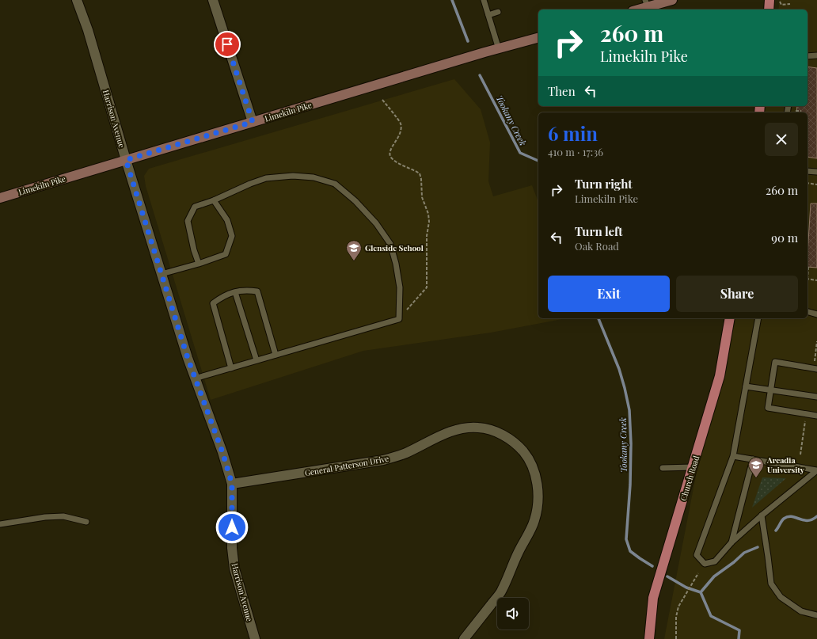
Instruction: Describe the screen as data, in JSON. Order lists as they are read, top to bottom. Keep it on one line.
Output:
{"streets":{"main road":["Limekiln Pike","Church Road"],"street":["Harrison Avenue","General Patterson Drive"]},"crossings":[["Limekiln Pike","Harrison Avenue"],["Harrison Avenue","General Patterson Drive"]],"water":["Tookany Creek"],"places":{"school or university":["Glenside School","Arcadia University"]},"page":{"turn":["260 m","Limekiln Pike"],"then":"Then","heading":["6 min","410 m · 17:36"],"list":[{"name":"Turn right","note":"Limekiln Pike","value":"260 m"},{"name":"Turn left","note":"Oak Road","value":"90 m"}],"buttons":["Exit","Share"]}}
